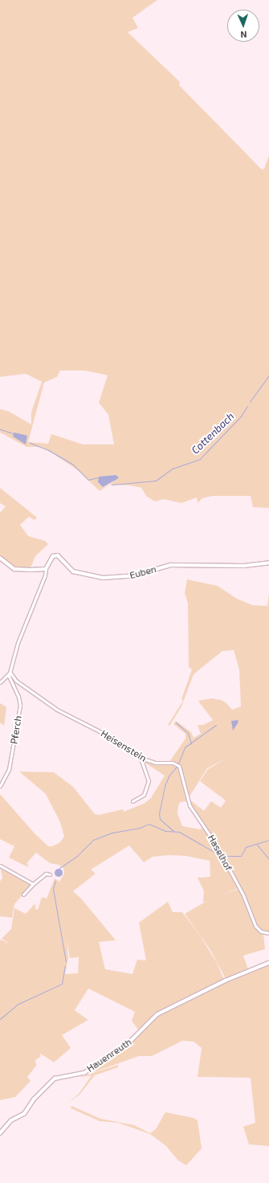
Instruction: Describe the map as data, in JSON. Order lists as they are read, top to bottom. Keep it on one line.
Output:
{"streets":{"street":["Euben","Pferch","Heisenstein","Haselhof","Hauenreuth"]},"crossings":[["Euben","Pferch"],["Euben","Heisenstein"],["Pferch","Heisenstein"],["Heisenstein","Haselhof"]],"water":["Cottenbach"],"north":"bottom"}
